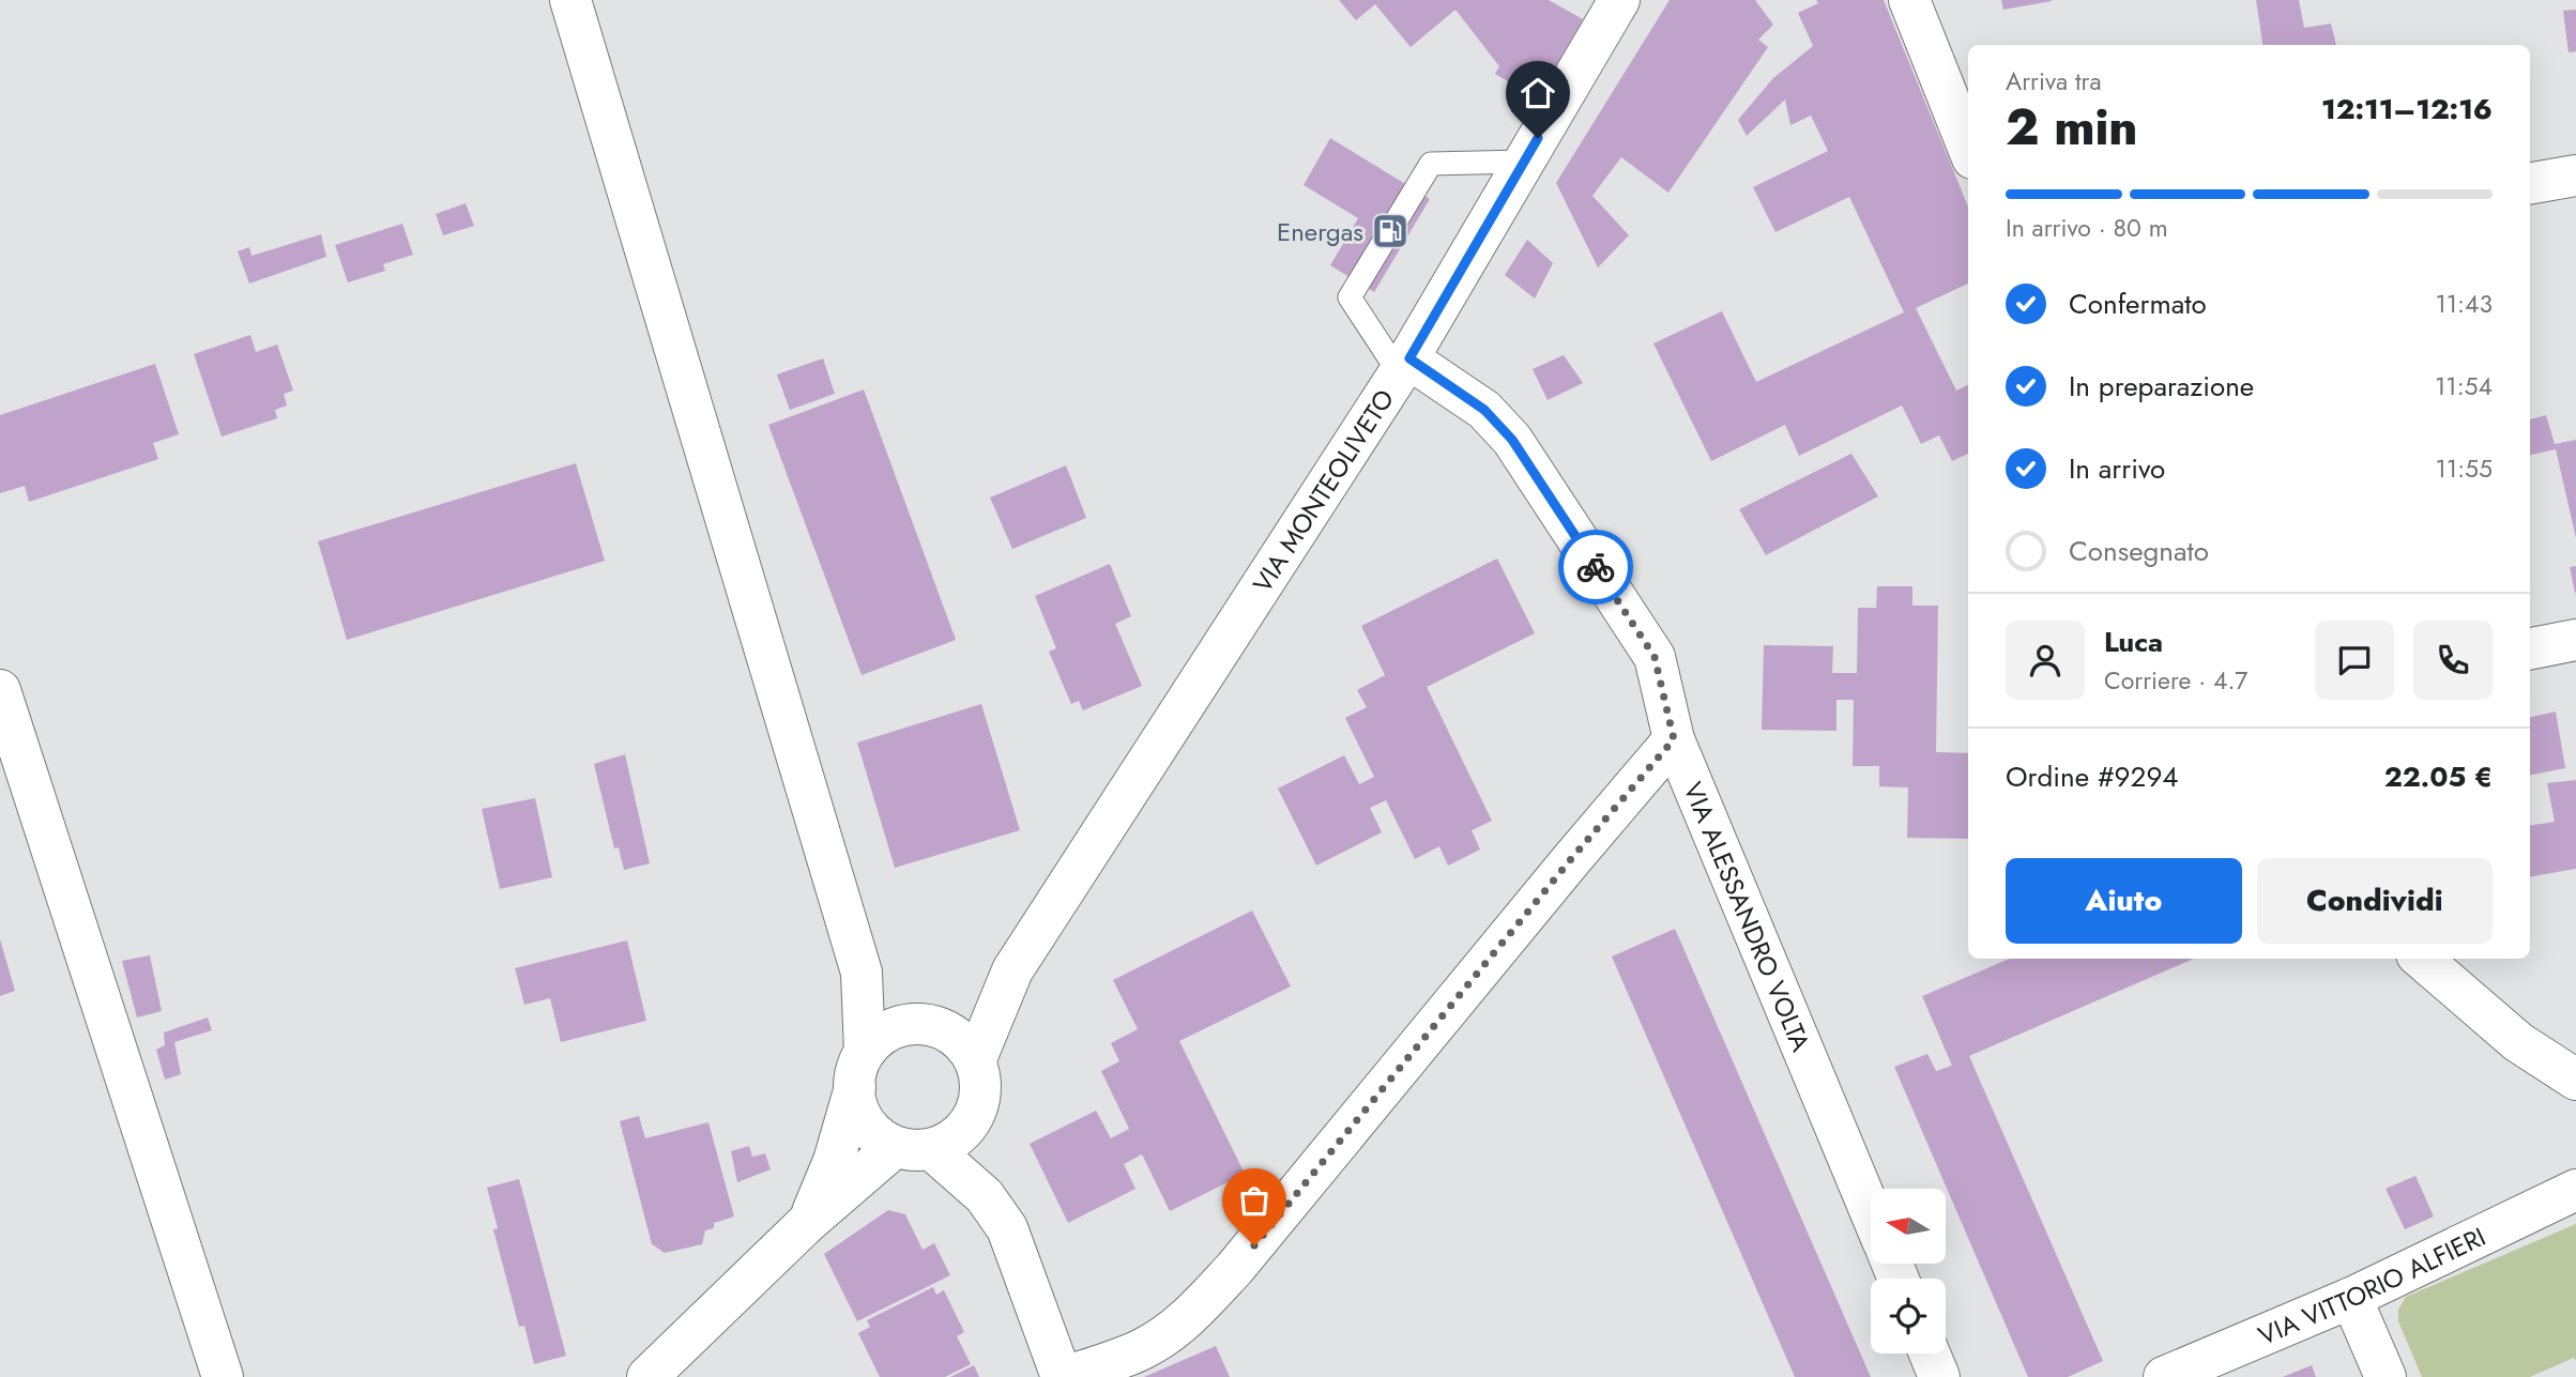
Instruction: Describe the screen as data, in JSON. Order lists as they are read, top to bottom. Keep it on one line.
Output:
{"streets":{"street":["VIA MONTEOLIVETO","VIA ALESSANDRO VOLTA","VIA VITTORIO ALFIERI"]},"crossings":[["VIA MONTEOLIVETO","VIA ALESSANDRO VOLTA"]],"places":{"fuel station":["Energas"]},"north":"left","page":{"heading":["2 min","Arriva tra","12:11–12:16"],"panel":["Luca","Corriere · 4.7","Ordine #9294","22.05 €"],"bar":"In arrivo · 80 m","list":[["Confermato","11:43"],["In preparazione","11:54"],["In arrivo","11:55"],"Consegnato"],"buttons":["Aiuto","Condividi"]}}
